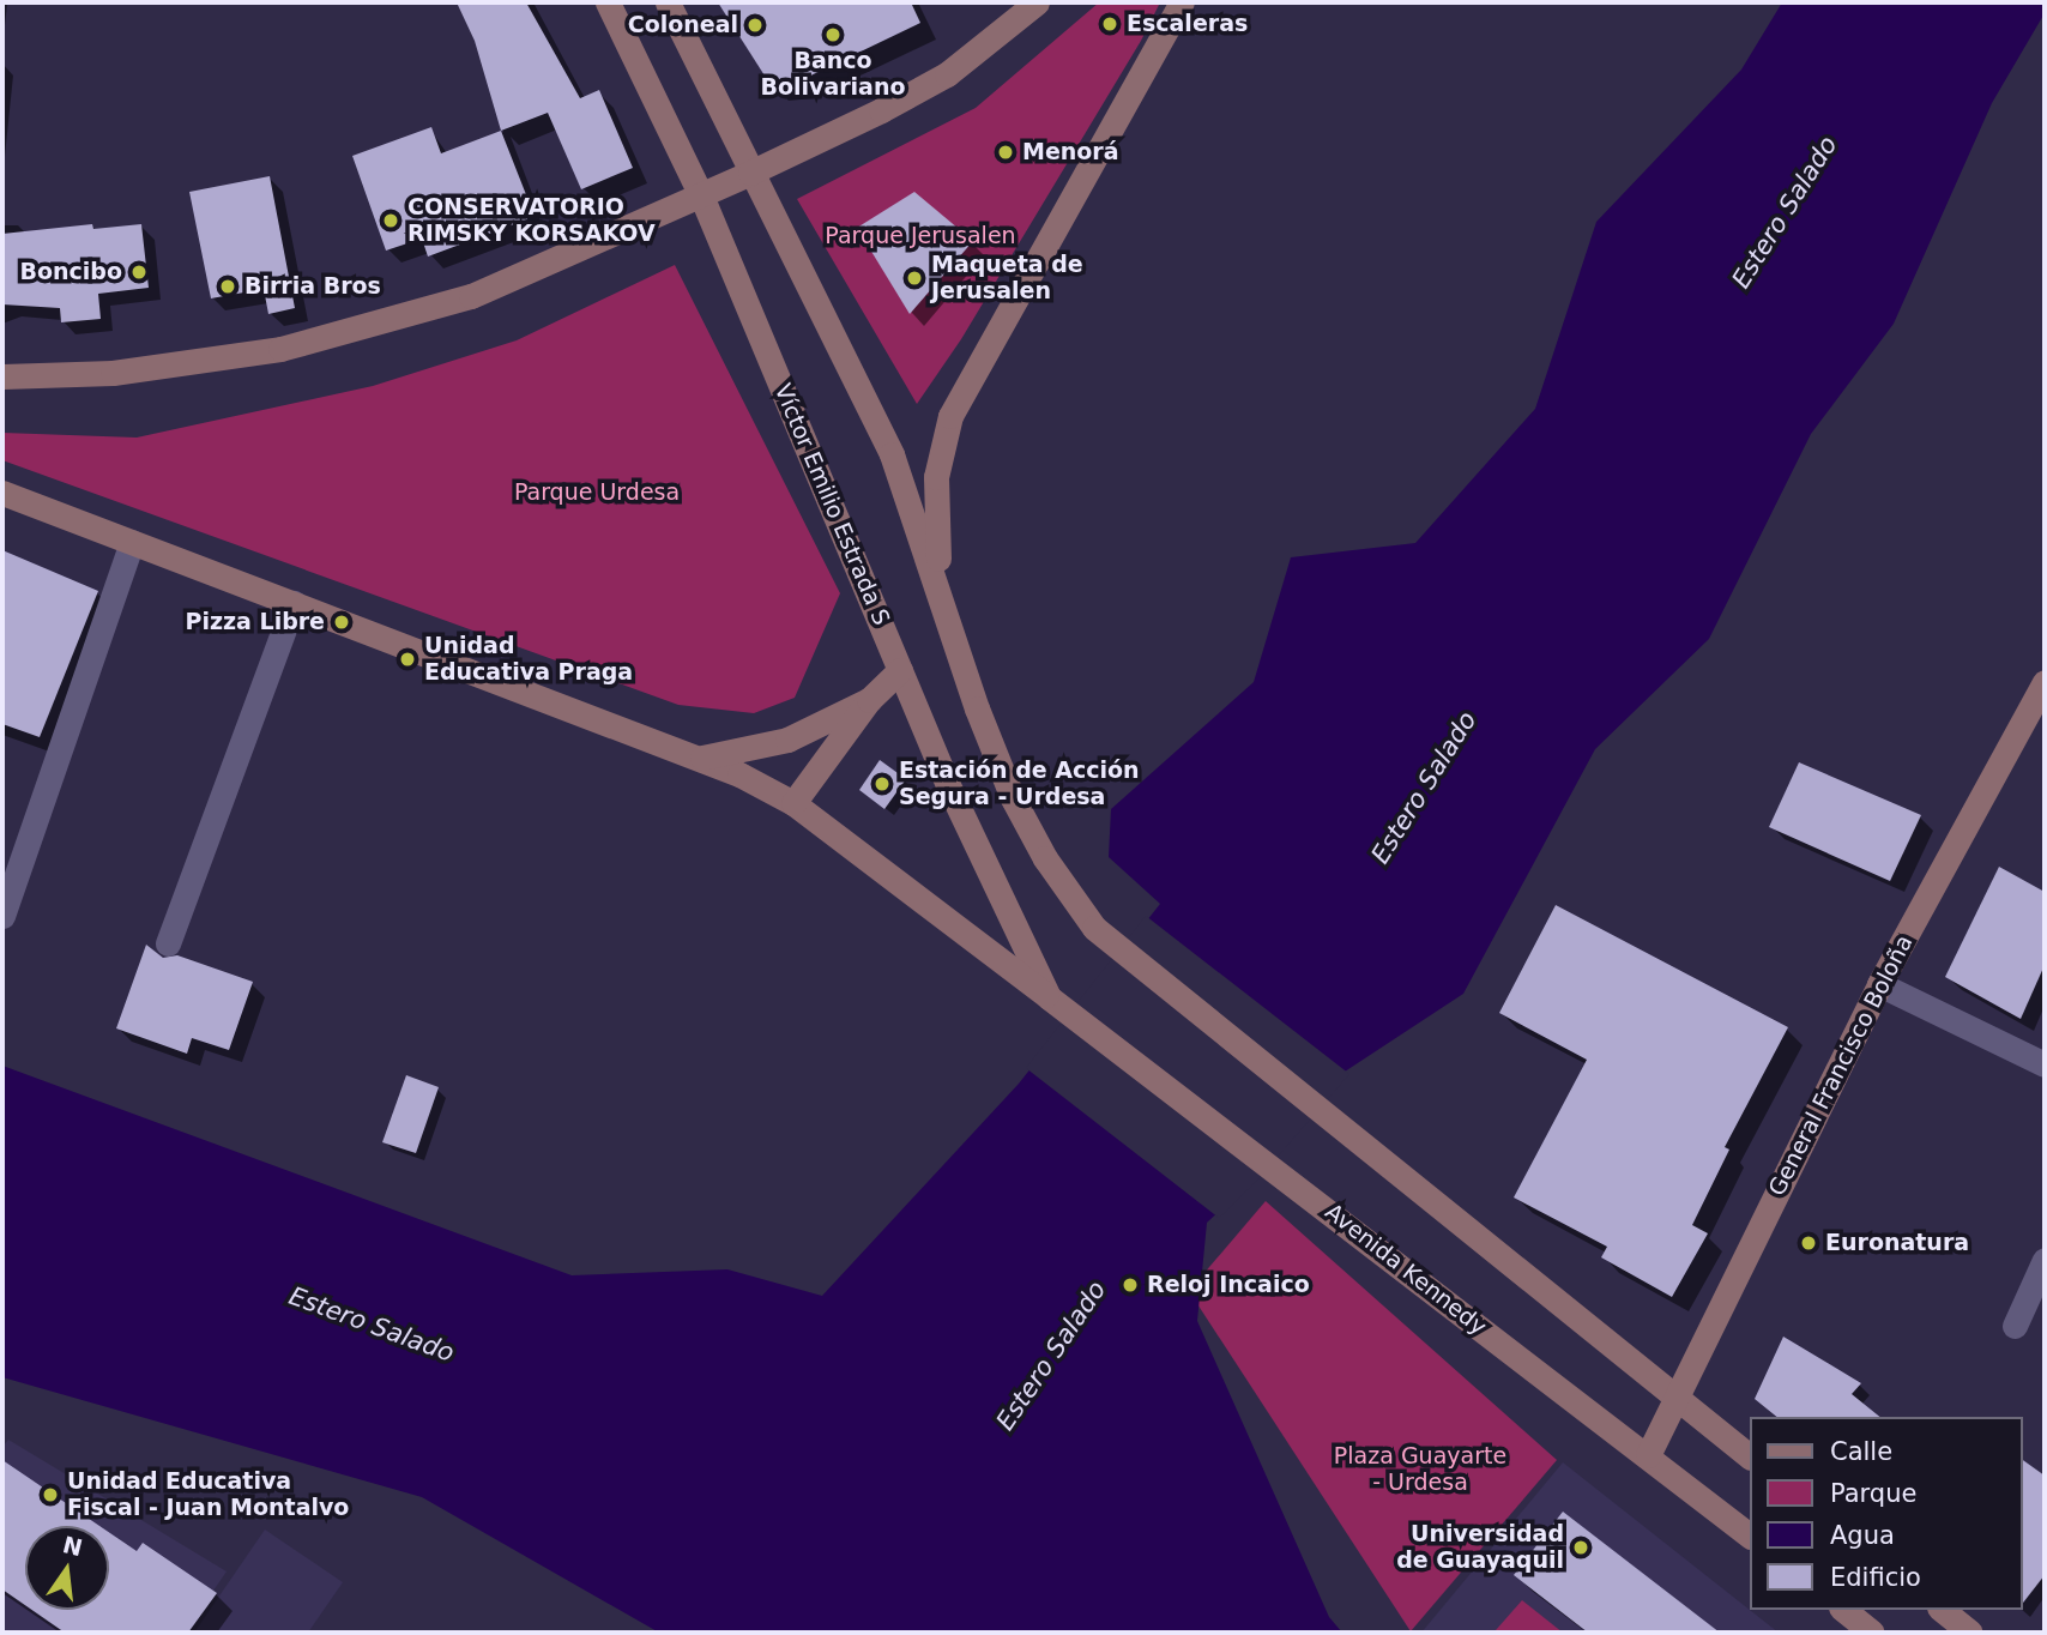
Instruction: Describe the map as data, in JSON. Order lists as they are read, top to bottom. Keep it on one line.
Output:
{"streets":{"main road":["Víctor Emilio Estrada S","General Francisco Boloña","Avenida Kennedy"]},"crossings":[["Víctor Emilio Estrada S","Avenida Kennedy"],["General Francisco Boloña","Avenida Kennedy"]],"water":["Estero Salado"],"parks":["Parque Jerusalen","Parque Urdesa","Plaza Guayarte - Urdesa"],"places":["Escaleras","Coloneal","Banco Bolivariano","Menorá","CONSERVATORIO RIMSKY KORSAKOV","Boncibo","Maqueta de Jerusalen","Birria Bros","Pizza Libre","Unidad Educativa Praga","Estación de Acción Segura - Urdesa","Euronatura","Reloj Incaico","Unidad Educativa Fiscal - Juan Montalvo","Universidad de Guayaquil"],"legend":["Calle","Parque","Agua","Edificio"],"north":"top"}
